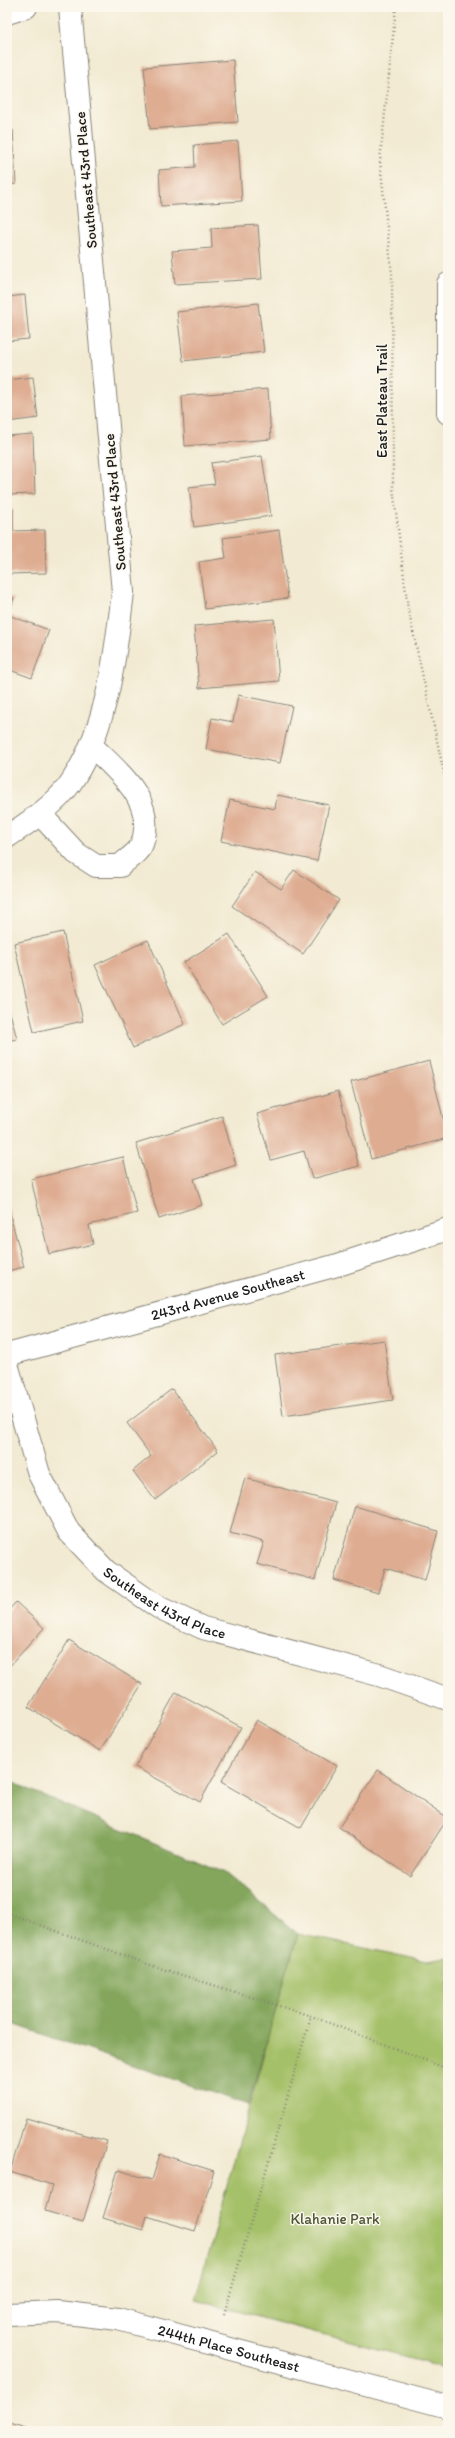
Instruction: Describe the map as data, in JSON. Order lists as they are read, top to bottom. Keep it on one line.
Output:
{"streets":{"street":["Southeast 43rd Place","243rd Avenue Southeast","244th Place Southeast"],"path":["East Plateau Trail"]},"parks":["Klahanie Park"]}
